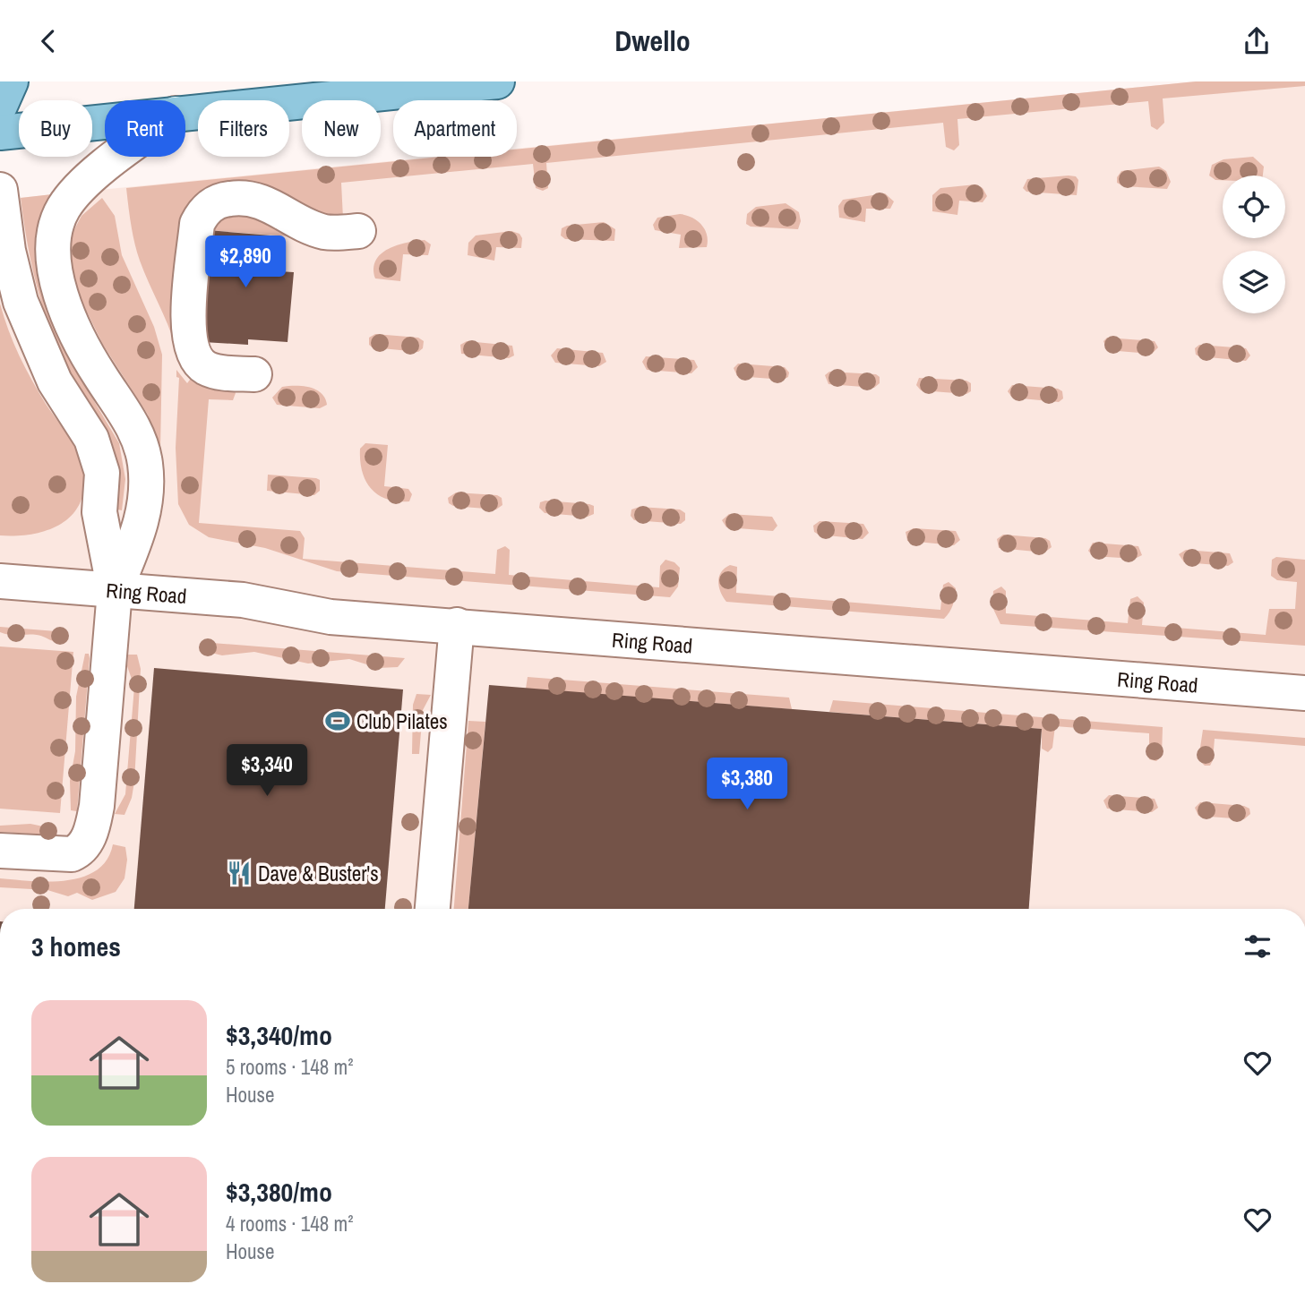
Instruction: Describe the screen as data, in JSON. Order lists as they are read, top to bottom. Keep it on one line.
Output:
{"streets":{"lane":["Ring Road"]},"places":{"sports":["Club Pilates"],"restaurant":["Dave & Buster's"]},"page":{"header":"Dwello","chip":["Buy","Rent","Filters","New","Apartment"],"price":["$2,890","$3,340","$3,380"],"heading":"3 homes","list":[{"name":"$3,340/mo","note":"5 rooms · 148 m² · House"},{"name":"$3,380/mo","note":"4 rooms · 148 m² · House"}]}}
